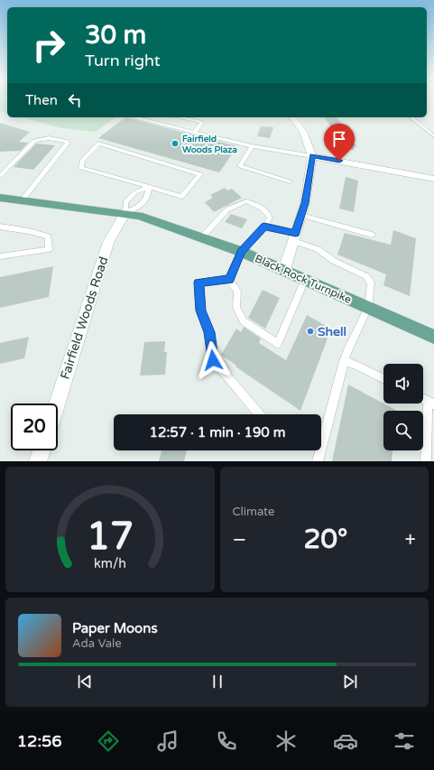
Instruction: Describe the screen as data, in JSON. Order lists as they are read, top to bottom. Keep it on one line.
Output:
{"streets":{"main road":["Black Rock Turnpike"],"street":["Fairfield Woods Road"]},"crossings":[["Black Rock Turnpike","Fairfield Woods Road"]],"places":["Fairfield Woods Plaza","Shell"],"page":{"turn":["30 m","Turn right"],"then":"Then","limit":"20","trip":"12:57 · 1 min · 190 m","tile":"Climate","heat":["−","20°","+"],"song":["Paper Moons","Ada Vale"],"tabs":"12:56","gauge":["17","km/h"]}}
